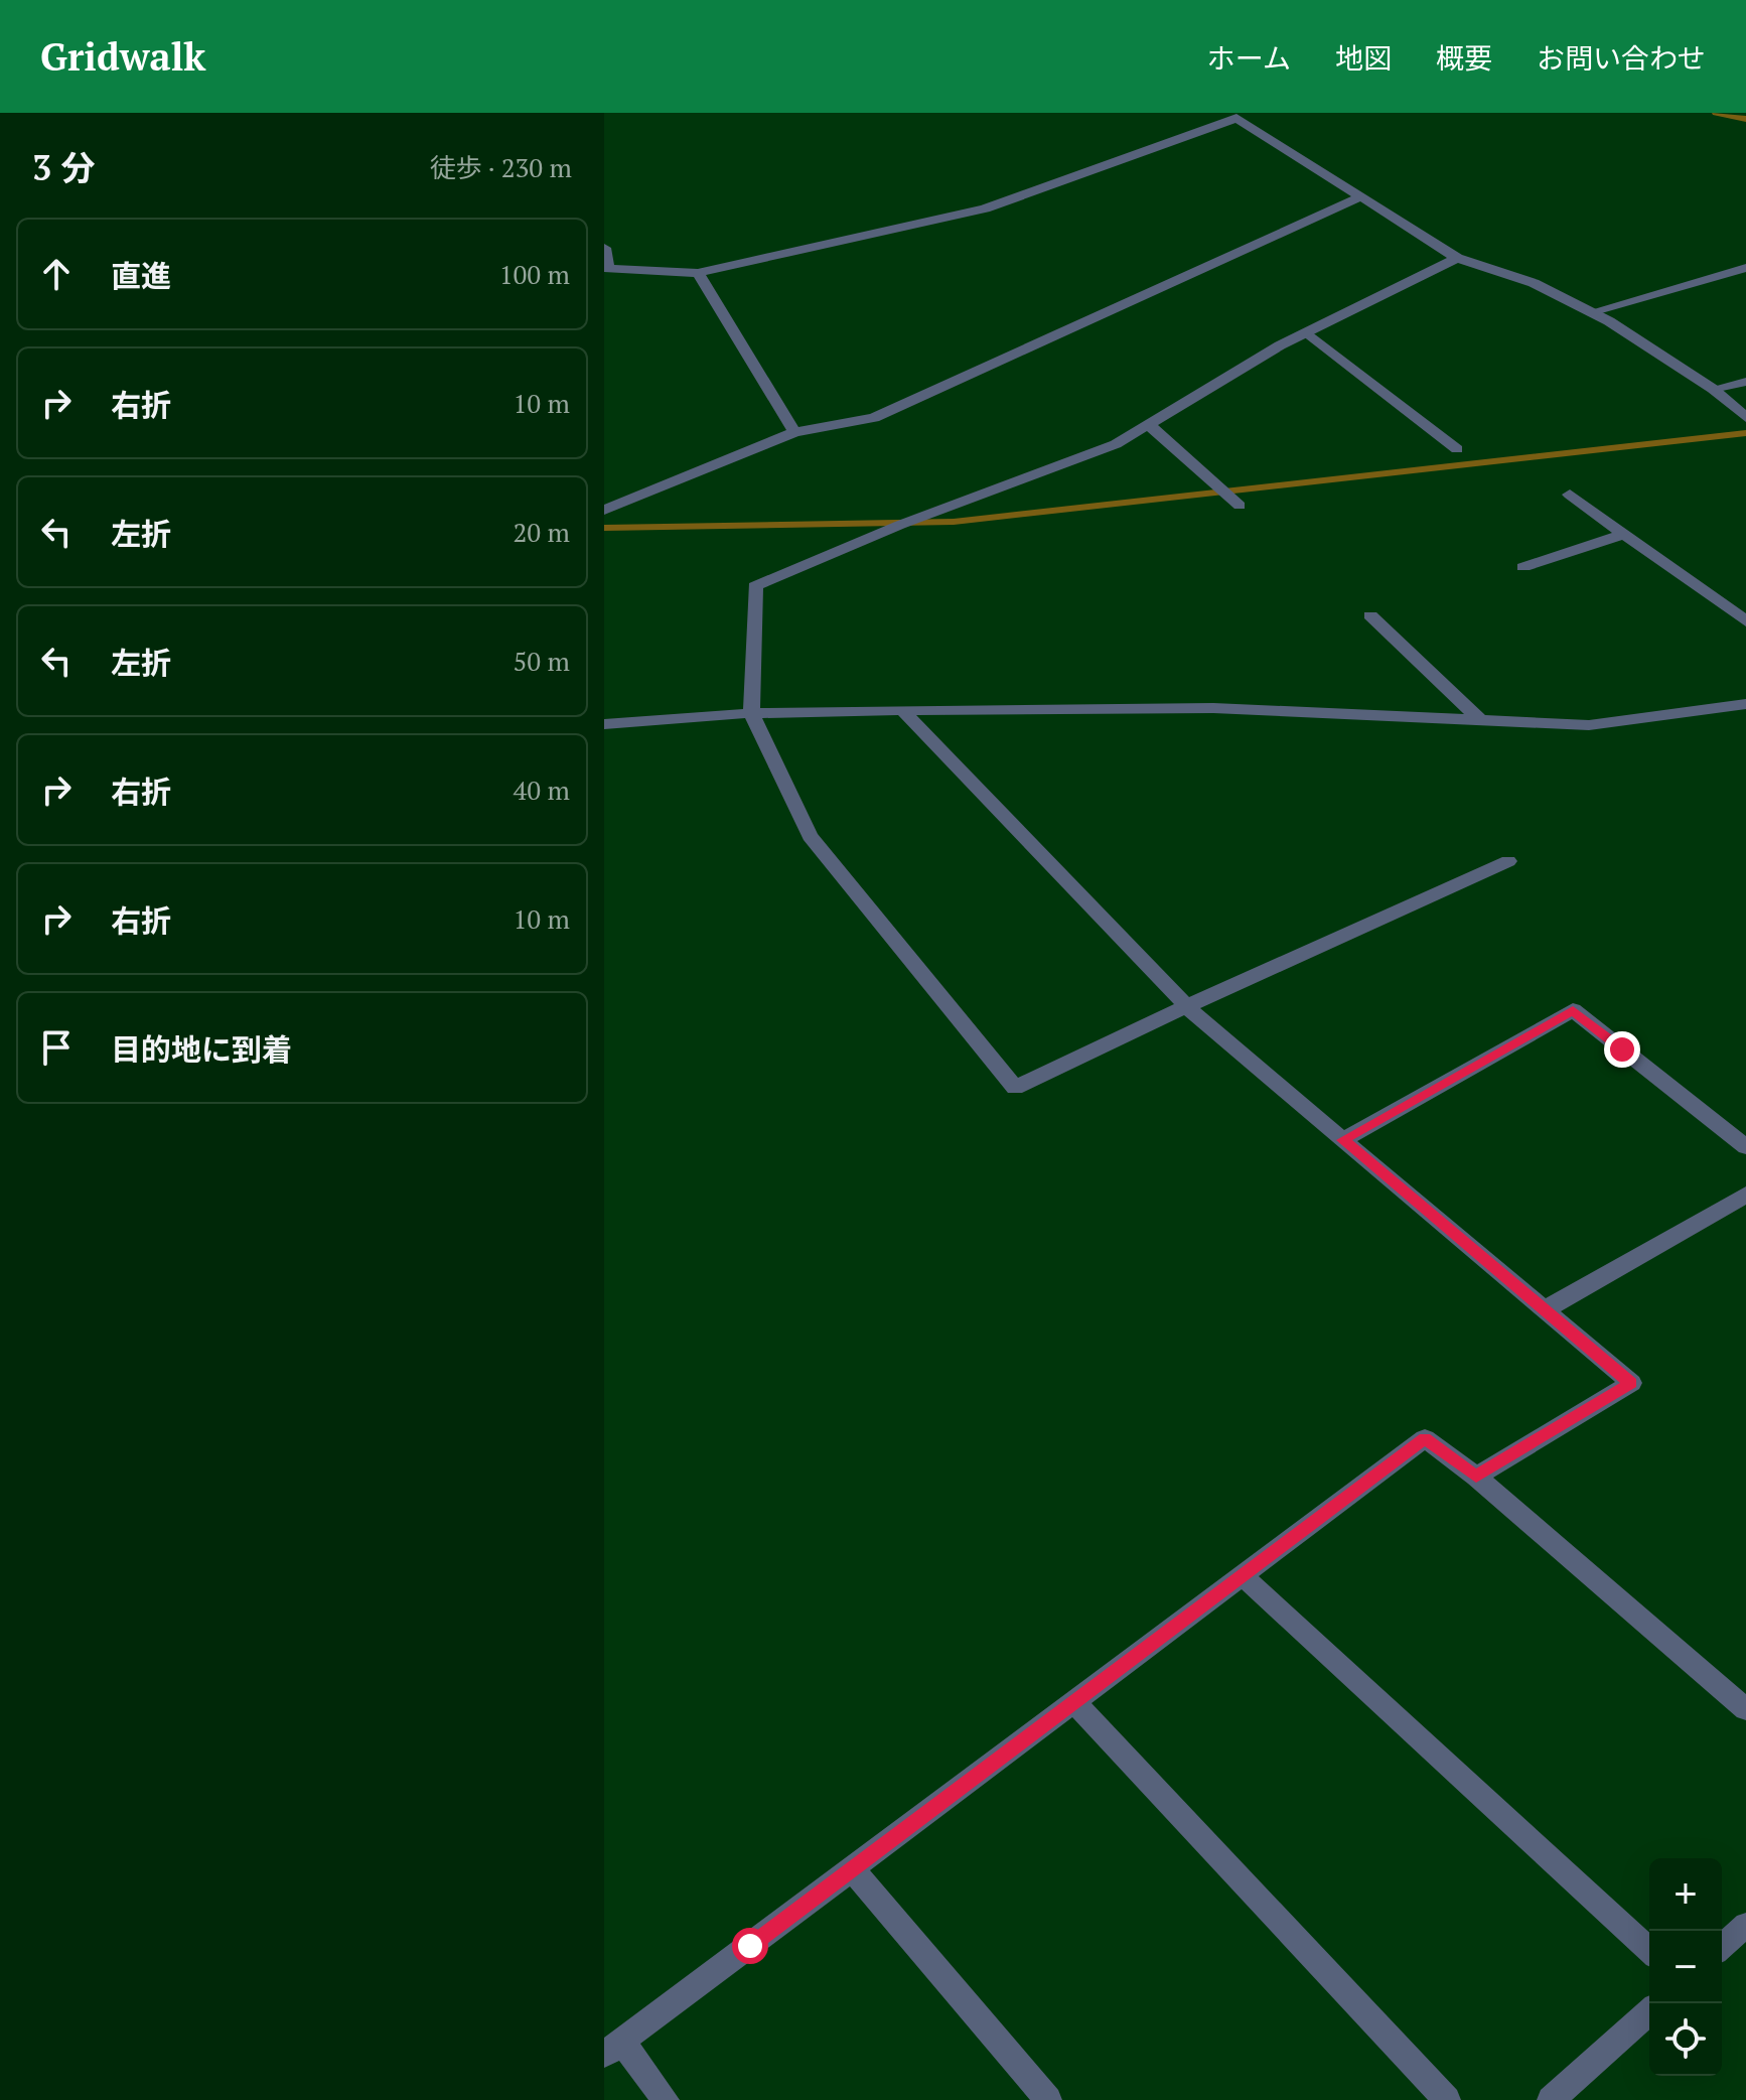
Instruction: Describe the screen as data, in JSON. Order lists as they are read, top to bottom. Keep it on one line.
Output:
{"page":{"header":"Gridwalk","nav":["ホーム","地図","概要","お問い合わせ"],"heading":["3 分","徒歩 · 230 m"],"list":[["直進","100 m"],["右折","10 m"],["左折","20 m"],["左折","50 m"],["右折","40 m"],["右折","10 m"],"目的地に到着"],"map_buttons":["+","−"]}}
